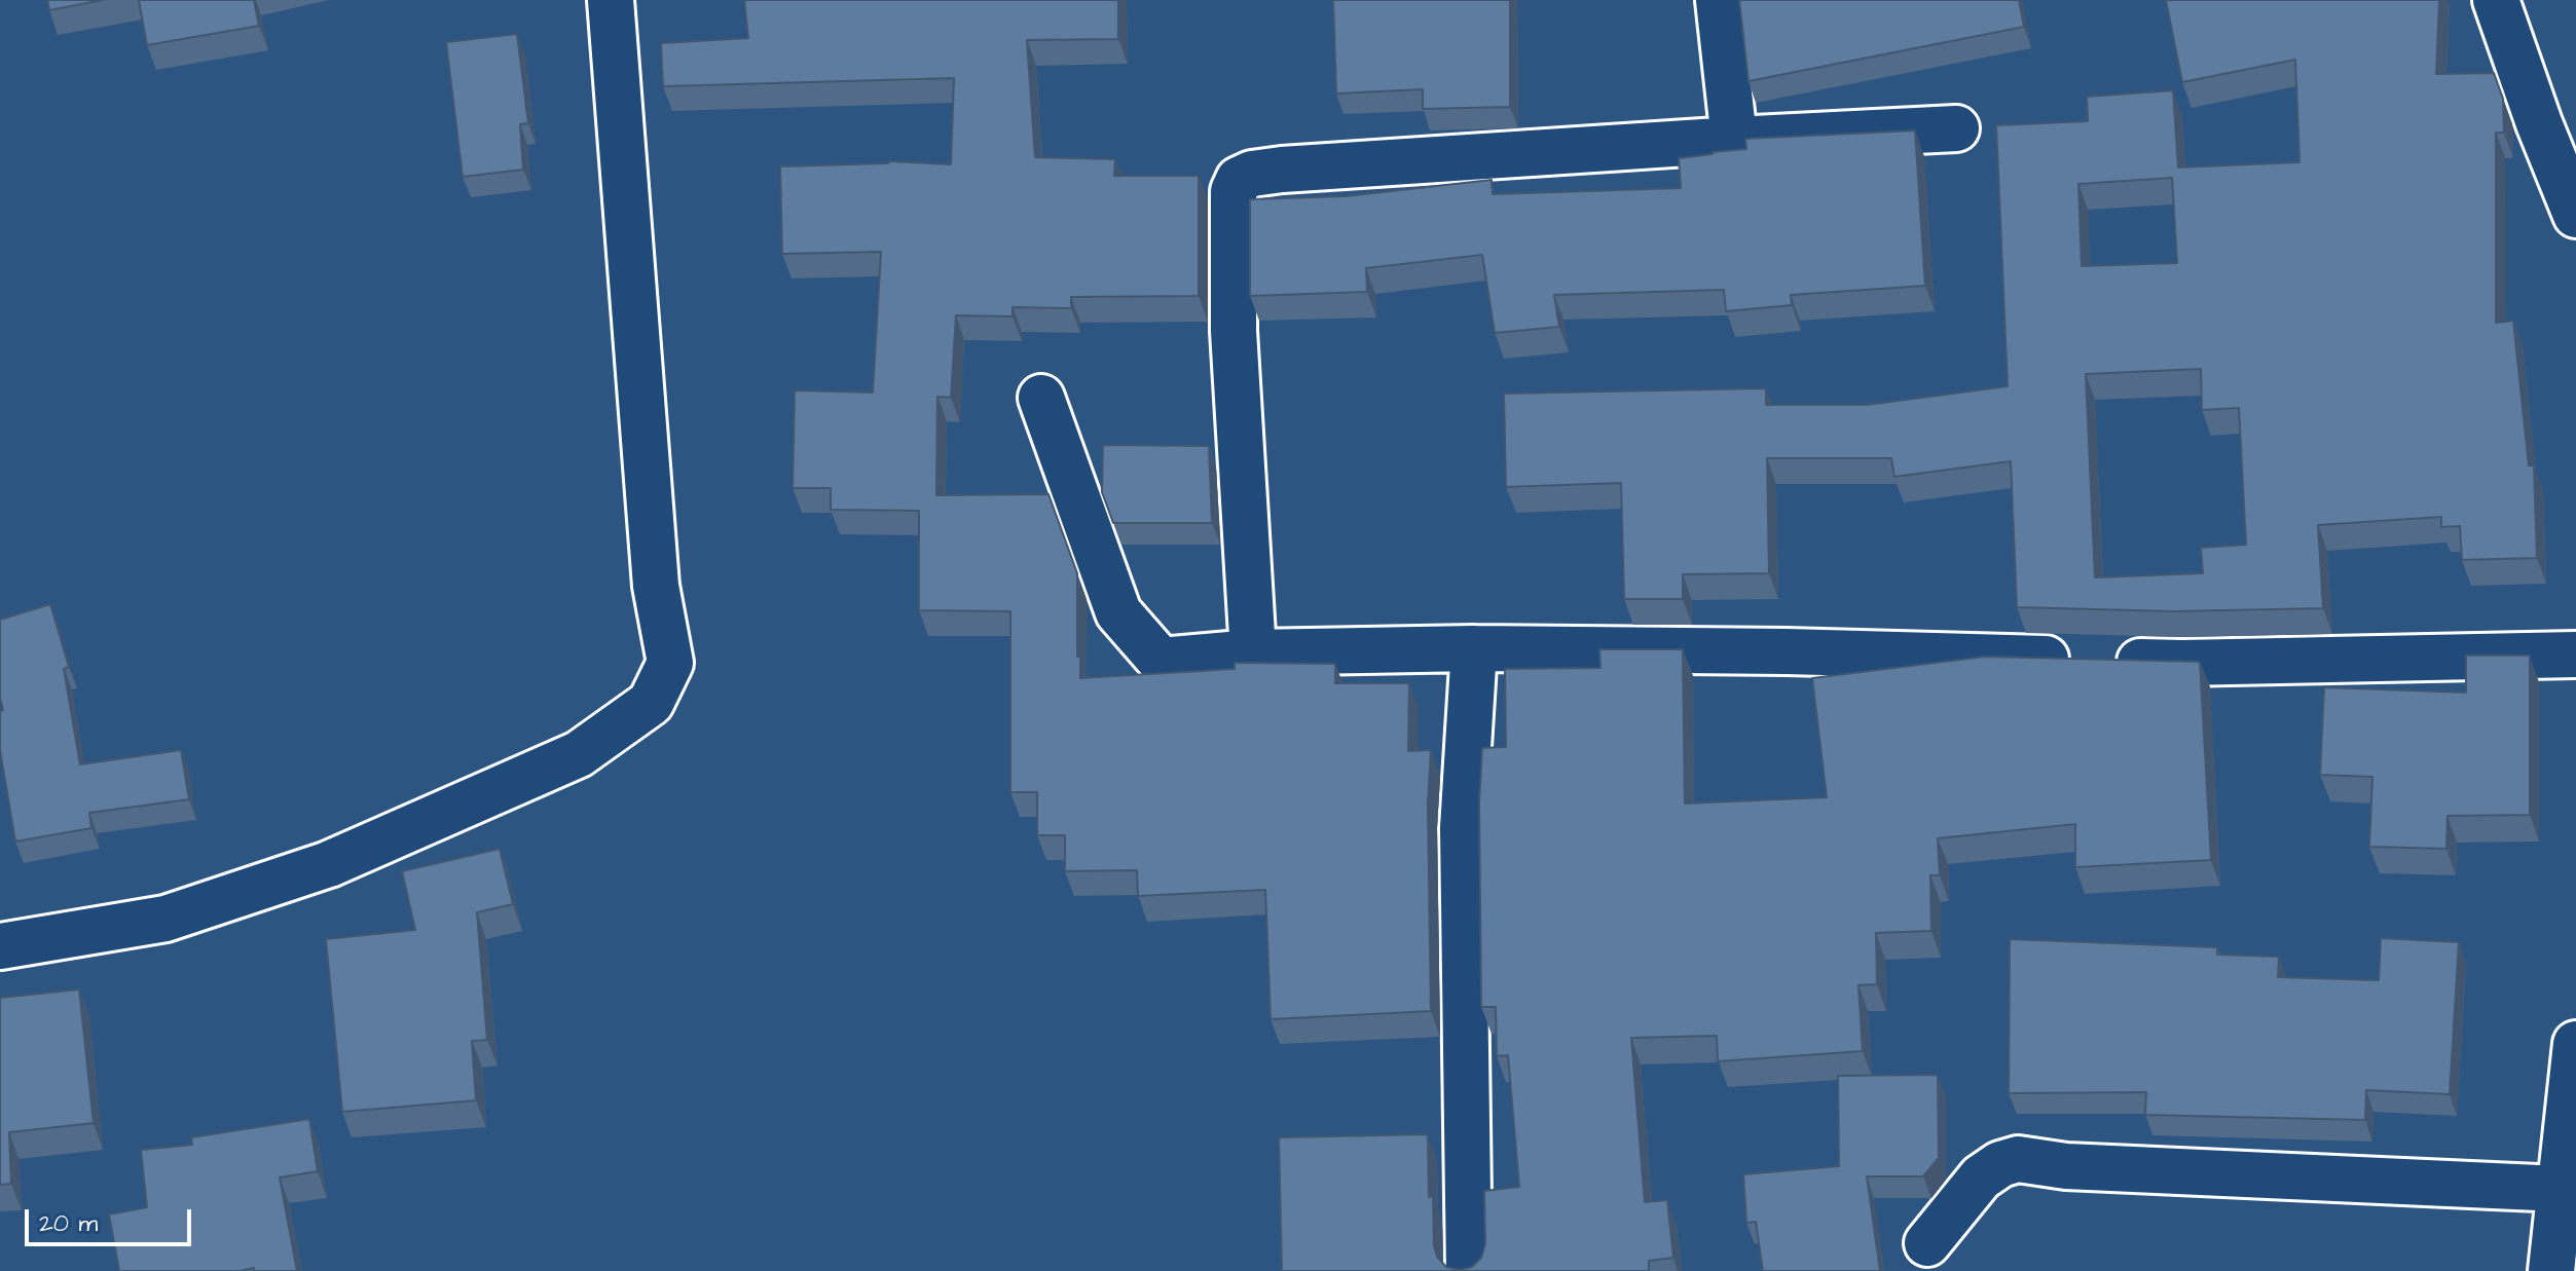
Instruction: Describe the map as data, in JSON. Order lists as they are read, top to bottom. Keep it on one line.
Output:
{"scale_bar":"20 m"}
